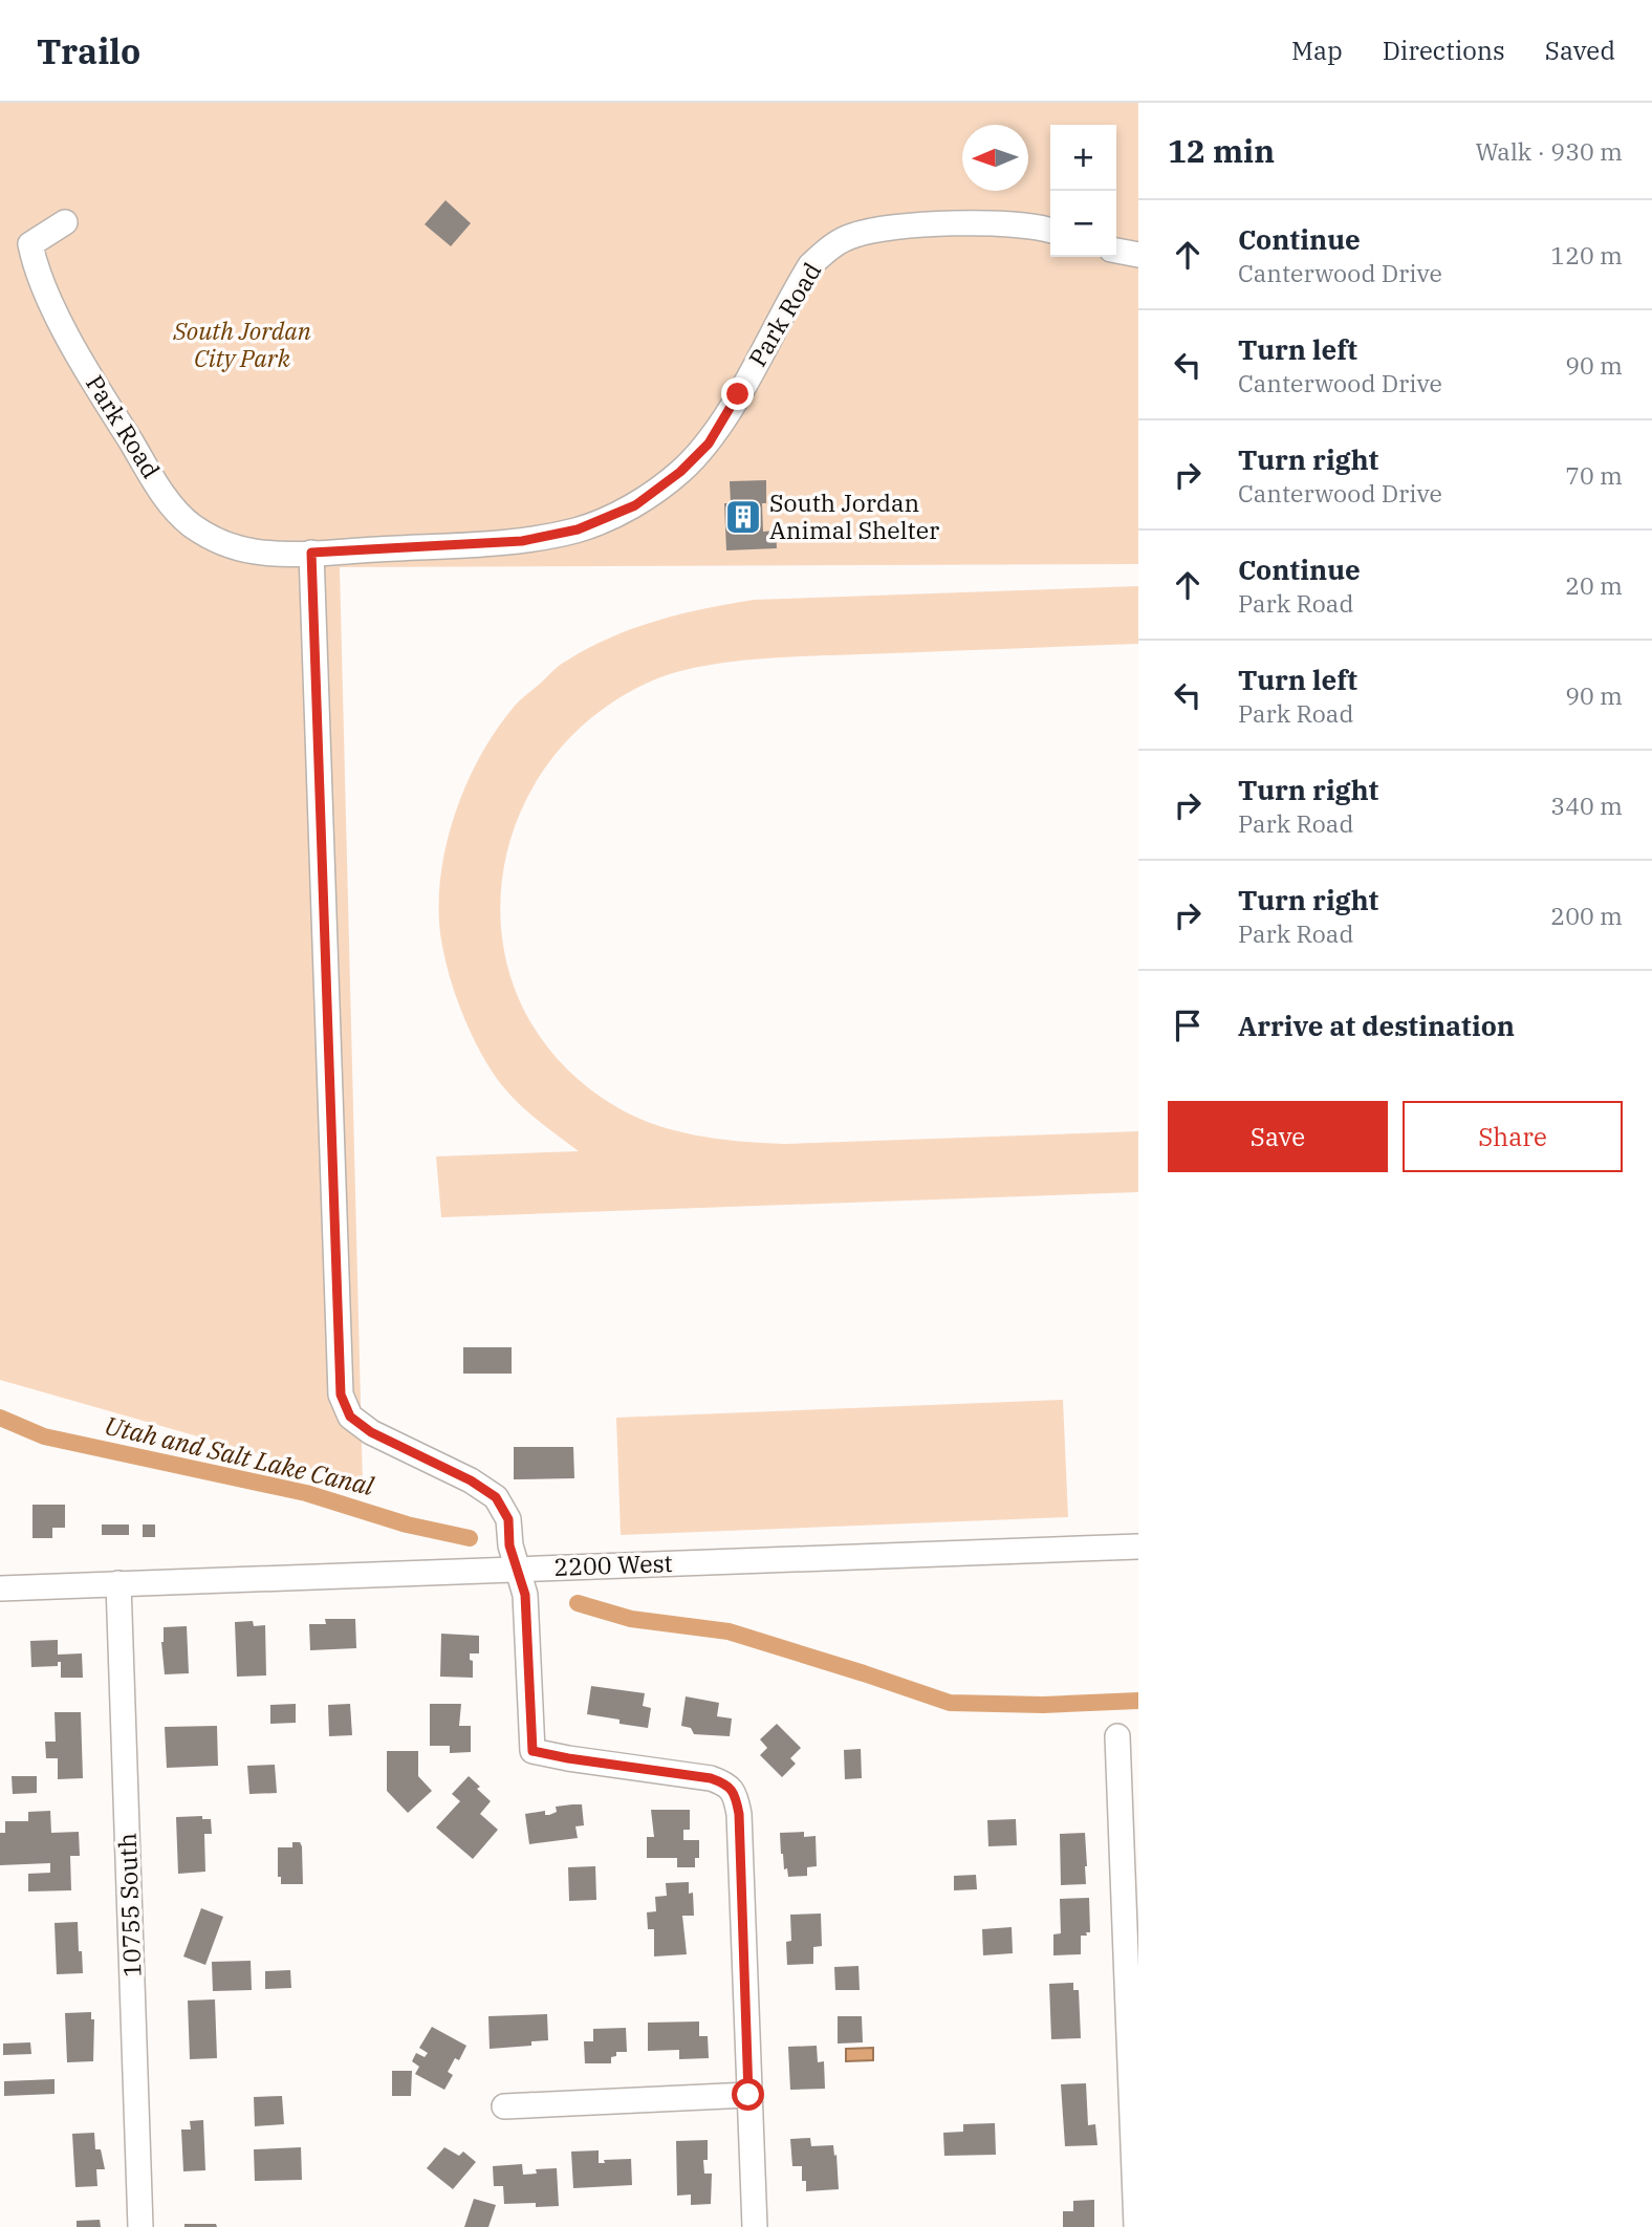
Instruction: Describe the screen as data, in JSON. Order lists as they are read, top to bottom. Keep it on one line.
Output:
{"streets":{"street":["Park Road","2200 West","10755 South"]},"crossings":[["2200 West","10755 South"]],"water":["Utah and Salt Lake Canal"],"parks":["South Jordan City Park"],"places":{"building":["South Jordan Animal Shelter"]},"north":"left","page":{"header":"Trailo","nav":["Map","Directions","Saved"],"heading":["12 min","Walk · 930 m"],"map_buttons":["+","−"],"list":[["Continue","Canterwood Drive","120 m"],["Turn left","Canterwood Drive","90 m"],["Turn right","Canterwood Drive","70 m"],["Continue","Park Road","20 m"],["Turn left","Park Road","90 m"],["Turn right","Park Road","340 m"],["Turn right","Park Road","200 m"],"Arrive at destination"],"buttons":["Save","Share"]}}
